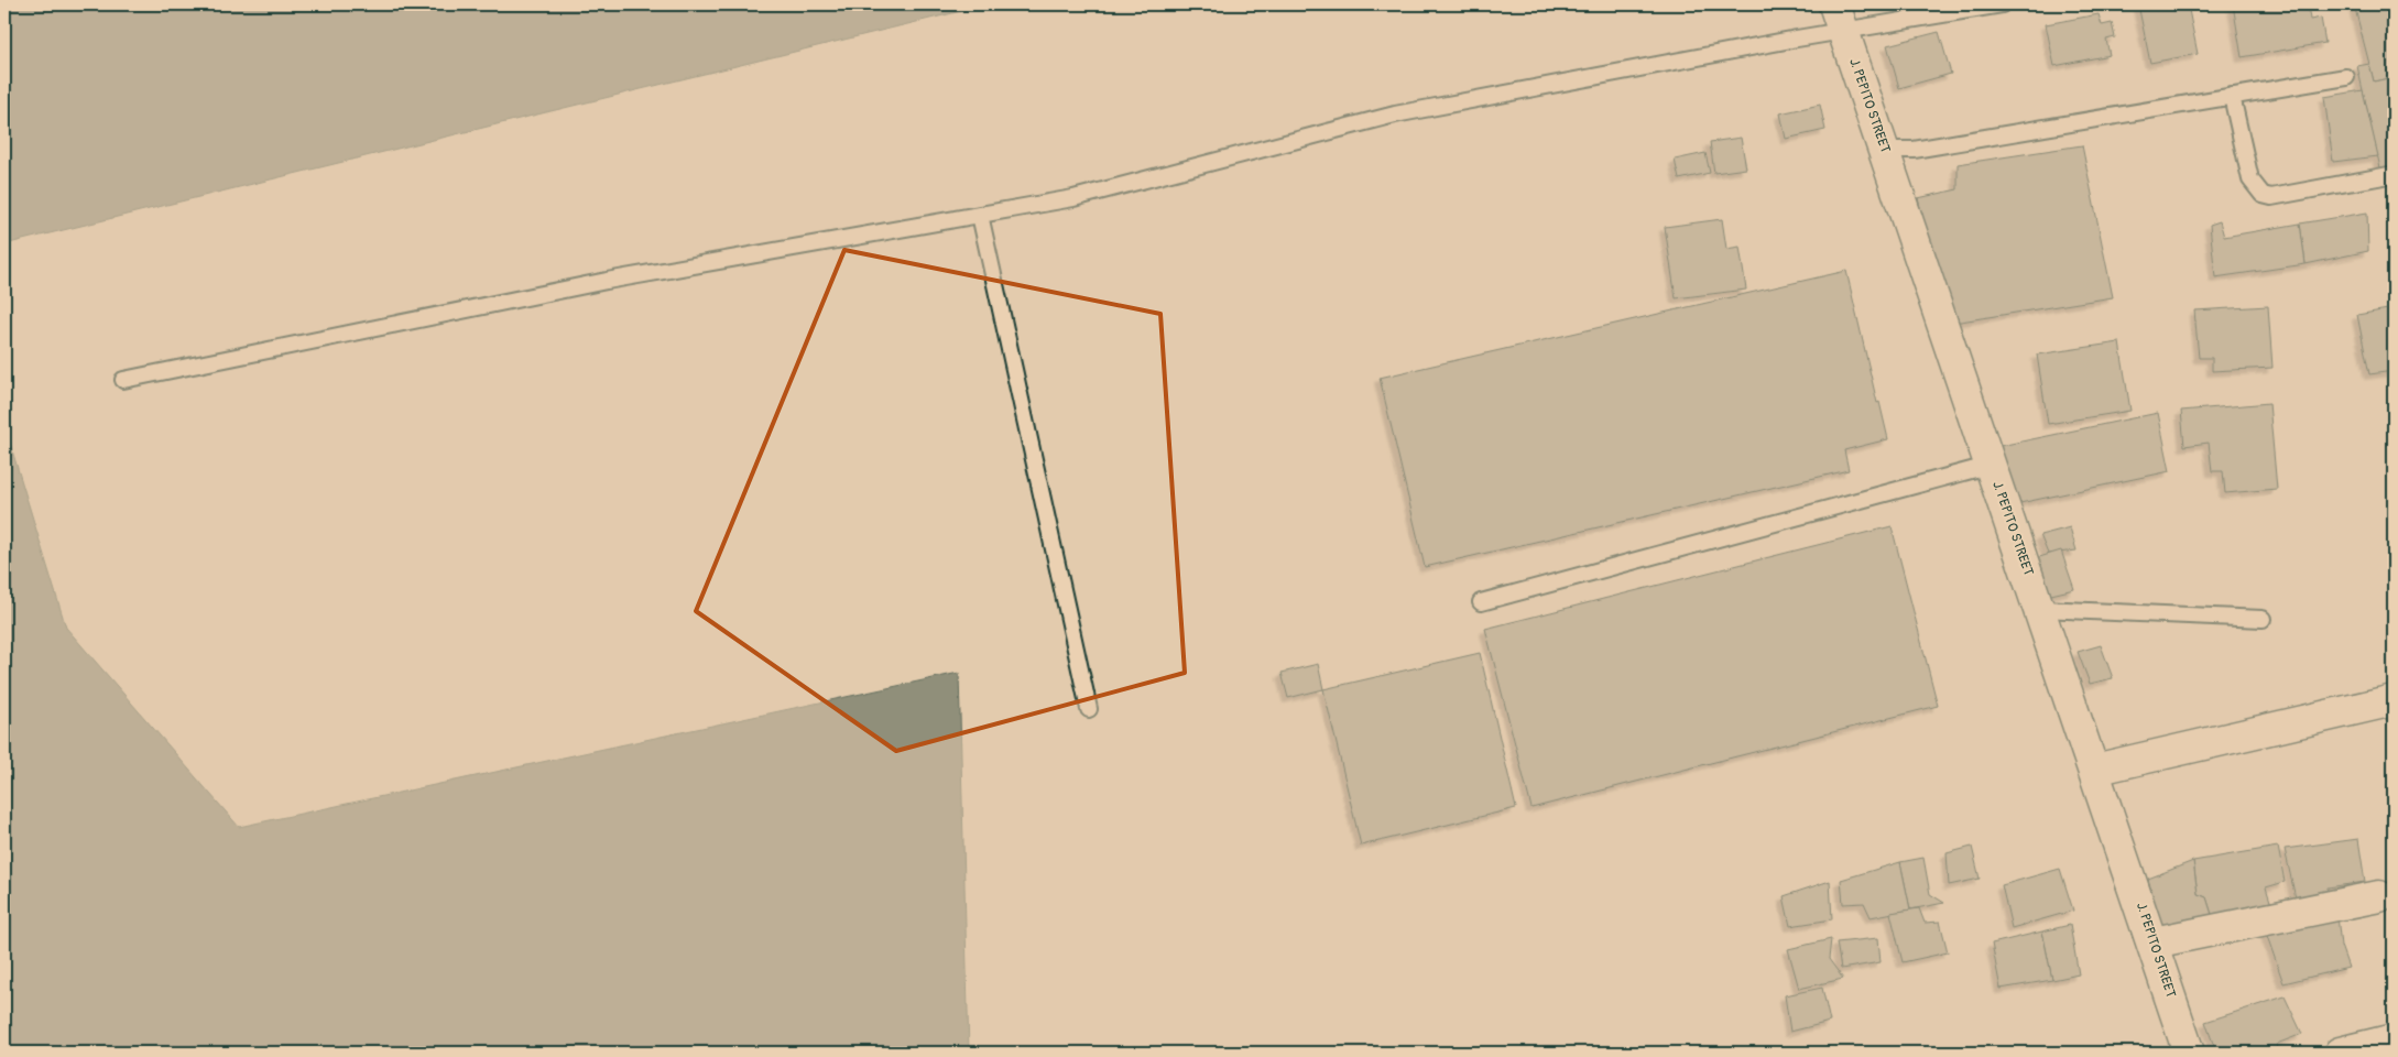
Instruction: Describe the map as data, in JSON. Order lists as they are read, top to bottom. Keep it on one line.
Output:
{"streets":{"street":["J. PEPITO STREET"]}}
